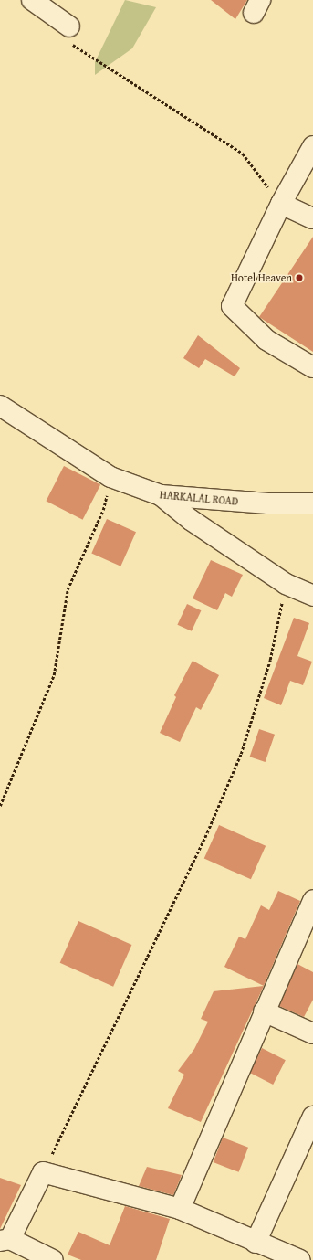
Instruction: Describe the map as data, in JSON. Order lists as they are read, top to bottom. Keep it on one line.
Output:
{"streets":{"street":["HARKALAL ROAD"]},"places":["Hotel Heaven"]}
